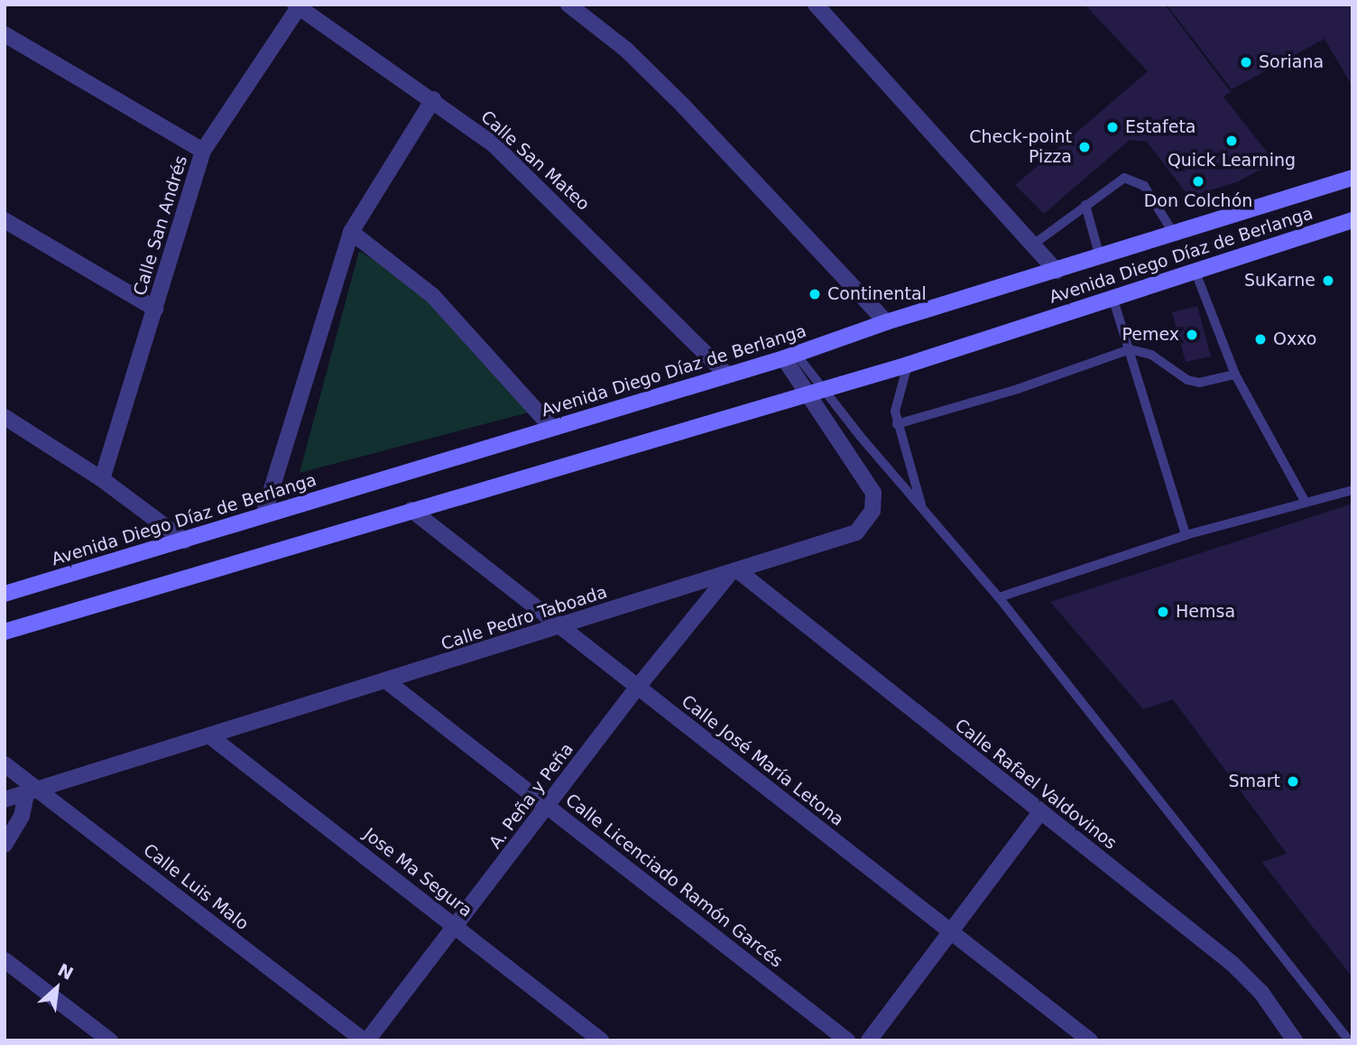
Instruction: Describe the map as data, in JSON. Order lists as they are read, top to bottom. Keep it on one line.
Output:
{"streets":{"main road":["Avenida Diego Díaz de Berlanga"],"street":["Calle San Mateo","Calle San Andrés","Calle Pedro Taboada","Calle José María Letona","Calle Rafael Valdovinos","A. Peña y Peña","Jose Ma Segura","Calle Licenciado Ramón Garcés","Calle Luis Malo"]},"crossings":[["Calle San Mateo","Calle San Andrés"],["Calle San Mateo","Avenida Diego Díaz de Berlanga"],["Avenida Diego Díaz de Berlanga","Calle Pedro Taboada"],["Avenida Diego Díaz de Berlanga","Calle José María Letona"],["Calle Pedro Taboada","Calle José María Letona"],["Calle Pedro Taboada","Calle Rafael Valdovinos"],["Calle Pedro Taboada","A. Peña y Peña"],["Calle Pedro Taboada","Jose Ma Segura"],["Calle Pedro Taboada","Calle Licenciado Ramón Garcés"],["Calle Pedro Taboada","Calle Luis Malo"],["Calle José María Letona","A. Peña y Peña"],["Calle Rafael Valdovinos","A. Peña y Peña"],["A. Peña y Peña","Jose Ma Segura"],["A. Peña y Peña","Calle Licenciado Ramón Garcés"],["A. Peña y Peña","Calle Luis Malo"]],"places":["Soriana","Estafeta","Quick Learning","Check-point Pizza","Don Colchón","SuKarne","Continental","Pemex","Oxxo","Hemsa","Smart"],"north":"top right"}
